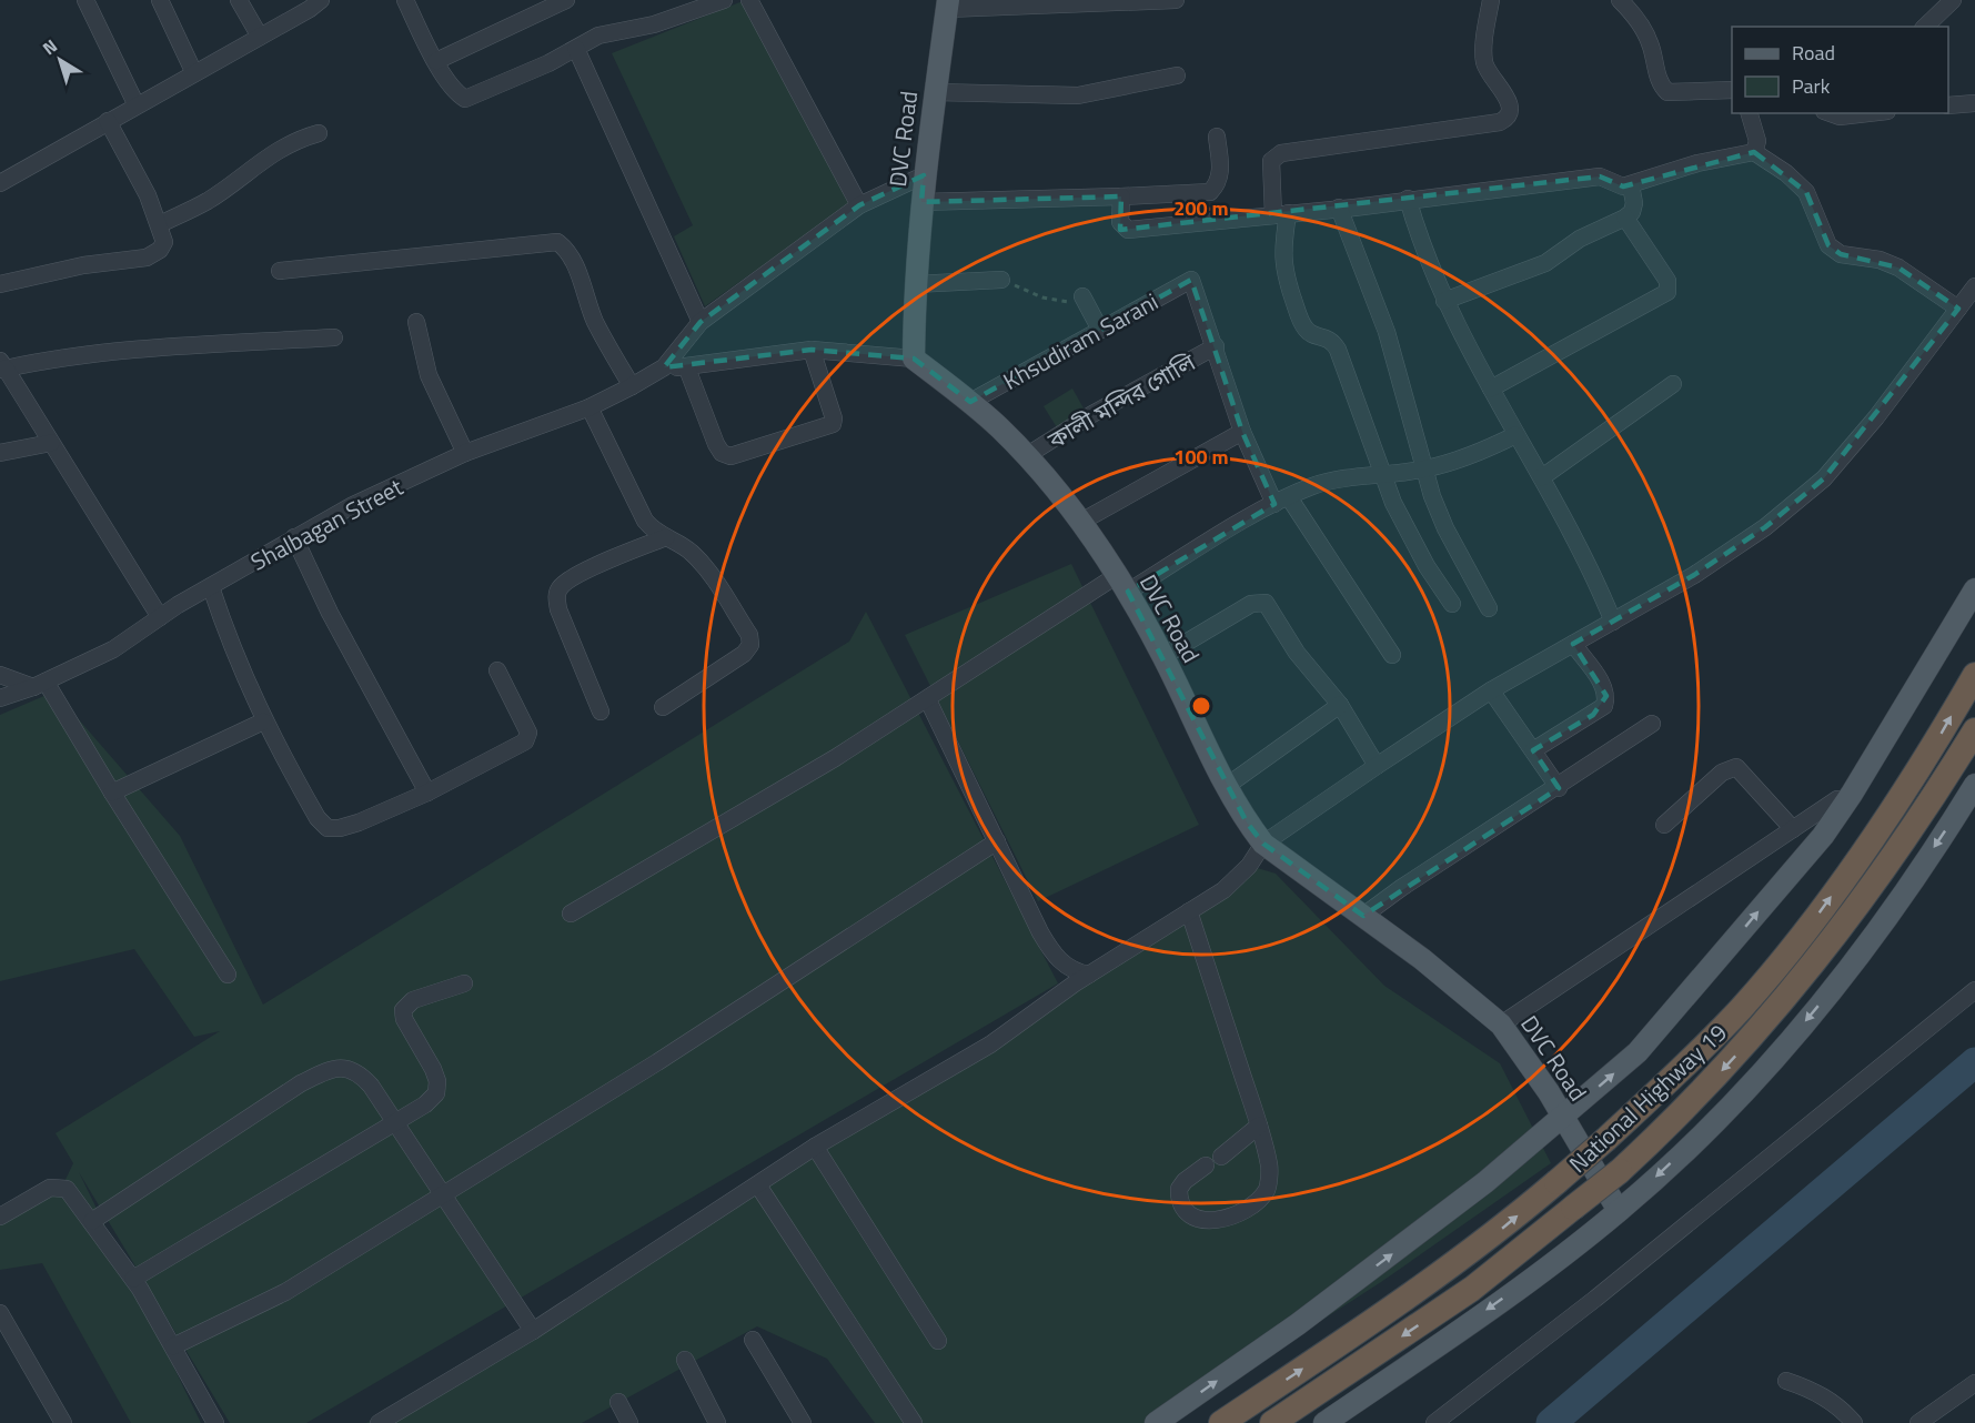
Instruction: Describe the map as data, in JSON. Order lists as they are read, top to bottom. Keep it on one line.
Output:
{"streets":{"highway":["National Highway 19"],"main road":["DVC Road"],"street":["Khsudiram Sarani","কালী মন্দির গোলি","Shalbagan Street"]},"crossings":[["DVC Road","Khsudiram Sarani"],["DVC Road","কালী মন্দির গোলি"],["Khsudiram Sarani","কালী মন্দির গোলি"]],"legend":["Road","Park"],"north":"top left","rings":["200 m","100 m"]}
